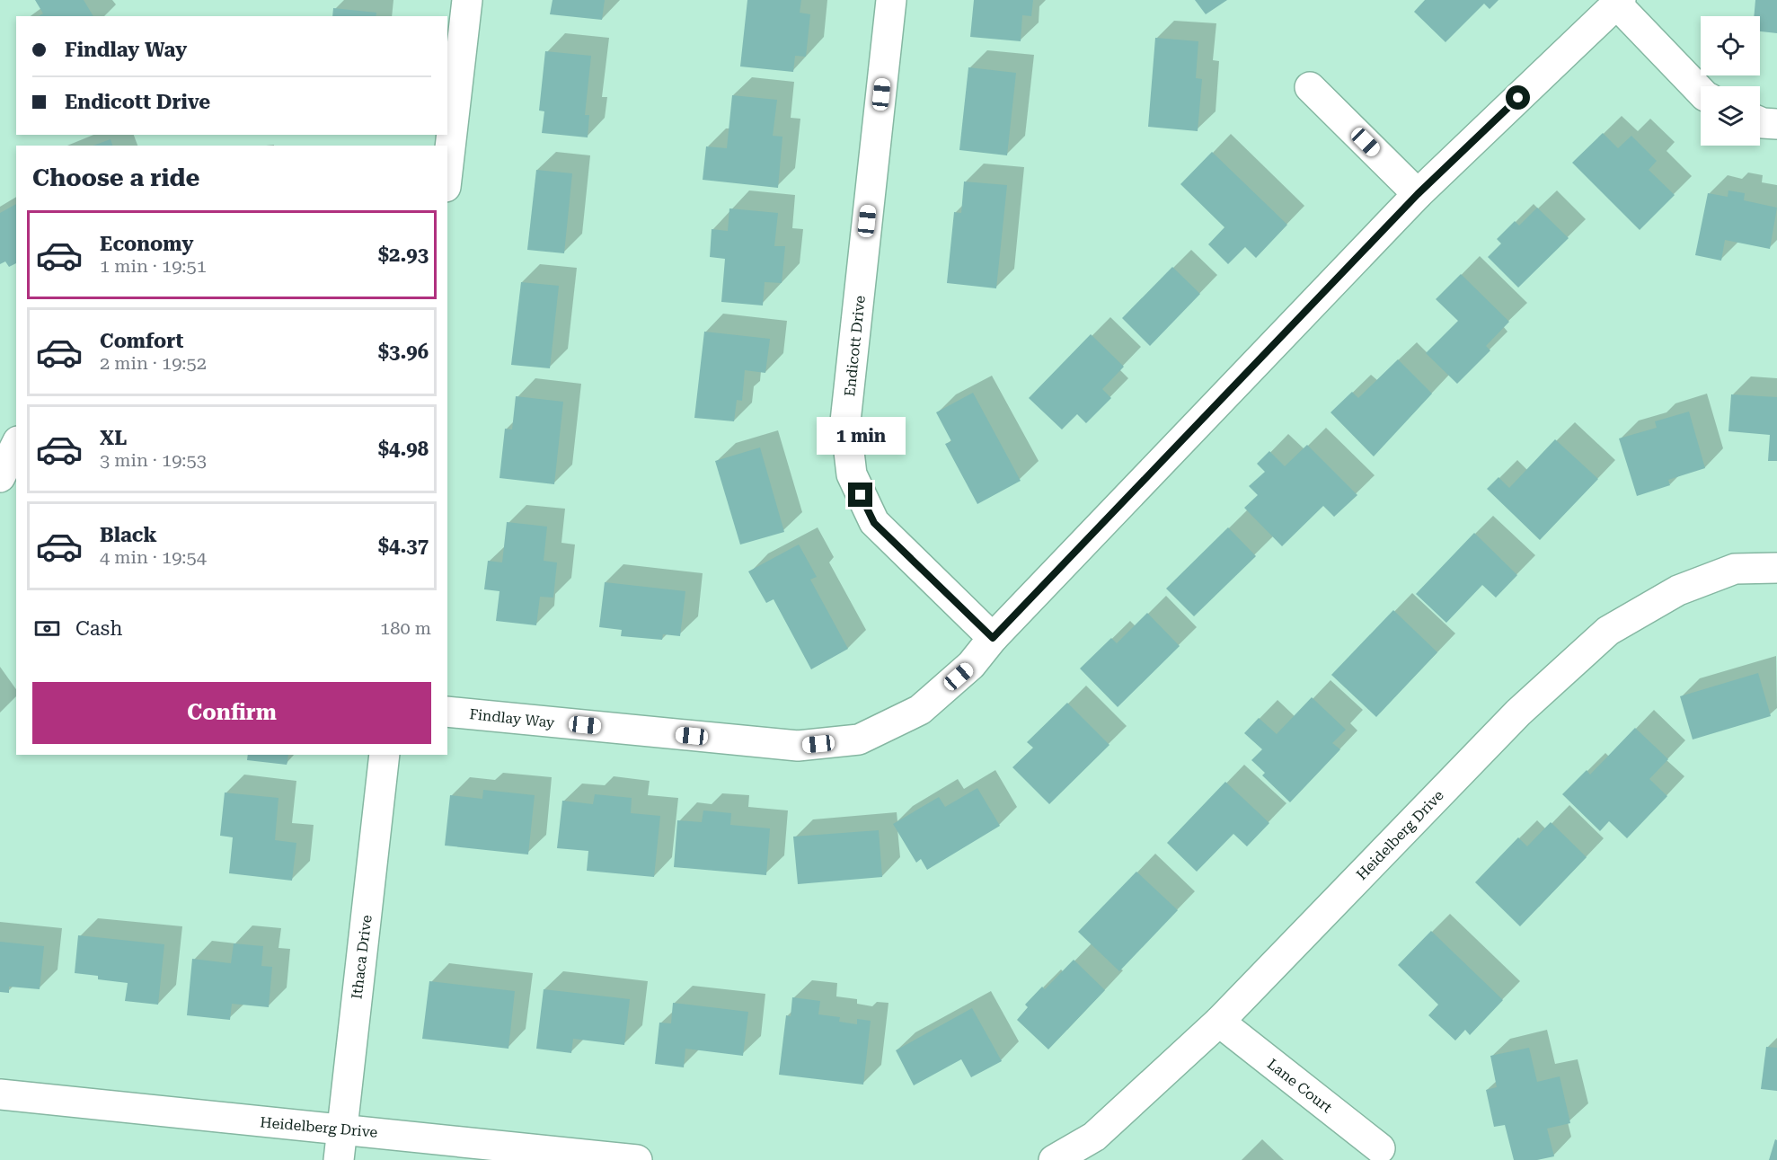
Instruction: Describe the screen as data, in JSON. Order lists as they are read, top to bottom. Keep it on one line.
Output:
{"streets":{"street":["Endicott Drive","Findlay Way","Heidelberg Drive","Ithaca Drive","Lane Court"]},"crossings":[["Endicott Drive","Findlay Way"],["Heidelberg Drive","Ithaca Drive"],["Heidelberg Drive","Lane Court"]],"page":{"banner":["Findlay Way","Endicott Drive"],"heading":"Choose a ride","list":[{"name":"Economy","note":"1 min · 19:51","value":"$2.93"},{"name":"Comfort","note":"2 min · 19:52","value":"$3.96"},{"name":"XL","note":"3 min · 19:53","value":"$4.98"},{"name":"Black","note":"4 min · 19:54","value":"$4.37"}],"bubble":"1 min","pay":["Cash","180 m"],"buttons":"Confirm"}}
